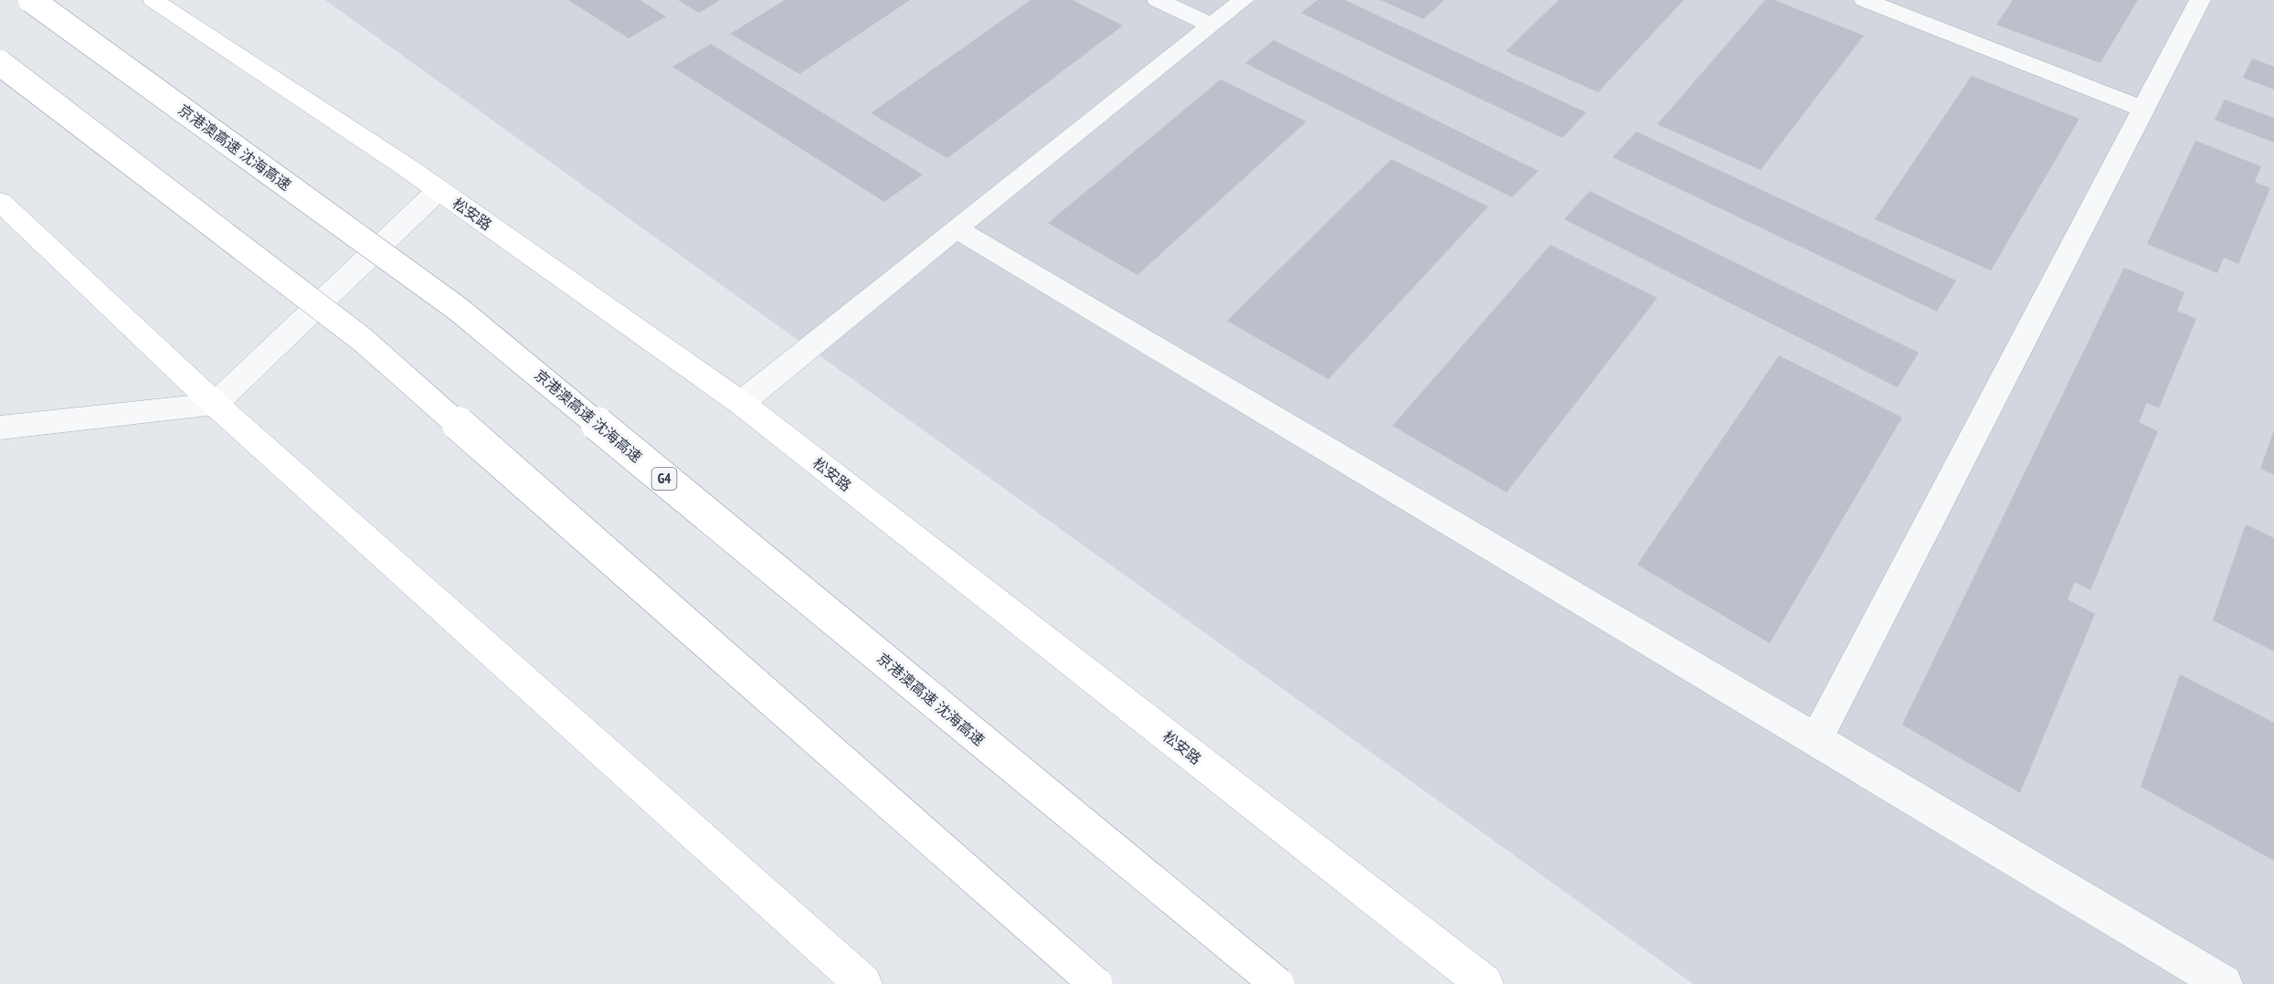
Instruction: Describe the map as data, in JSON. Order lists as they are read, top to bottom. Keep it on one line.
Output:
{"streets":{"main road":["京港澳高速 沈海高速","松安路","G4"]}}
